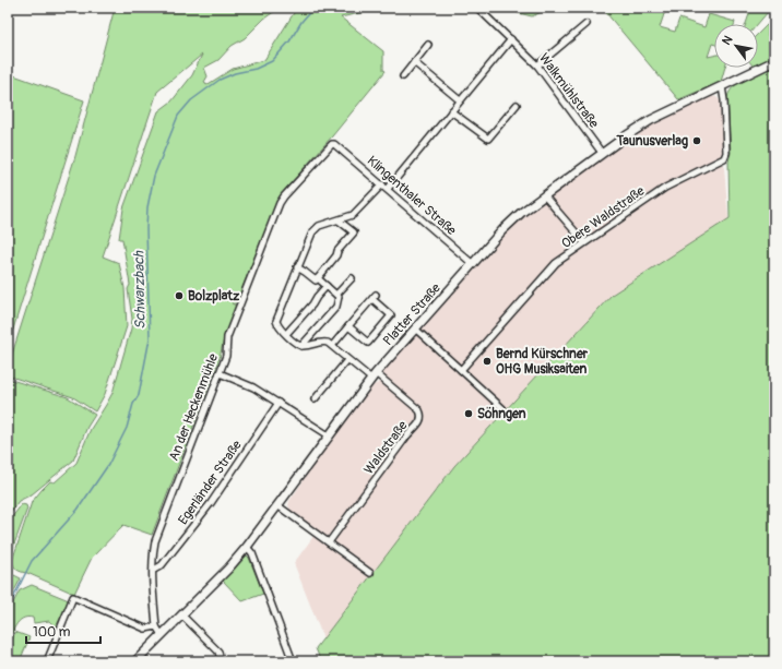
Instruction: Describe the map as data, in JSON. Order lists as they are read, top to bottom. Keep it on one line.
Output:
{"streets":{"main road":["Platter Straße"],"street":["Walkmühlstraße","Klingenthaler Straße","Obere Waldstraße","An der Heckenmühle","Waldstraße","Egerländer Straße"]},"crossings":[["Walkmühlstraße","Platter Straße"],["Klingenthaler Straße","Platter Straße"],["Klingenthaler Straße","An der Heckenmühle"],["Obere Waldstraße","Platter Straße"],["Platter Straße","Waldstraße"],["An der Heckenmühle","Egerländer Straße"]],"water":["Schwarzbach"],"places":["Taunusverlag","Bolzplatz","Bernd Kürschner OHG Musiksaiten","Söhngen"],"scale_bar":"100 m","north":"top left"}
